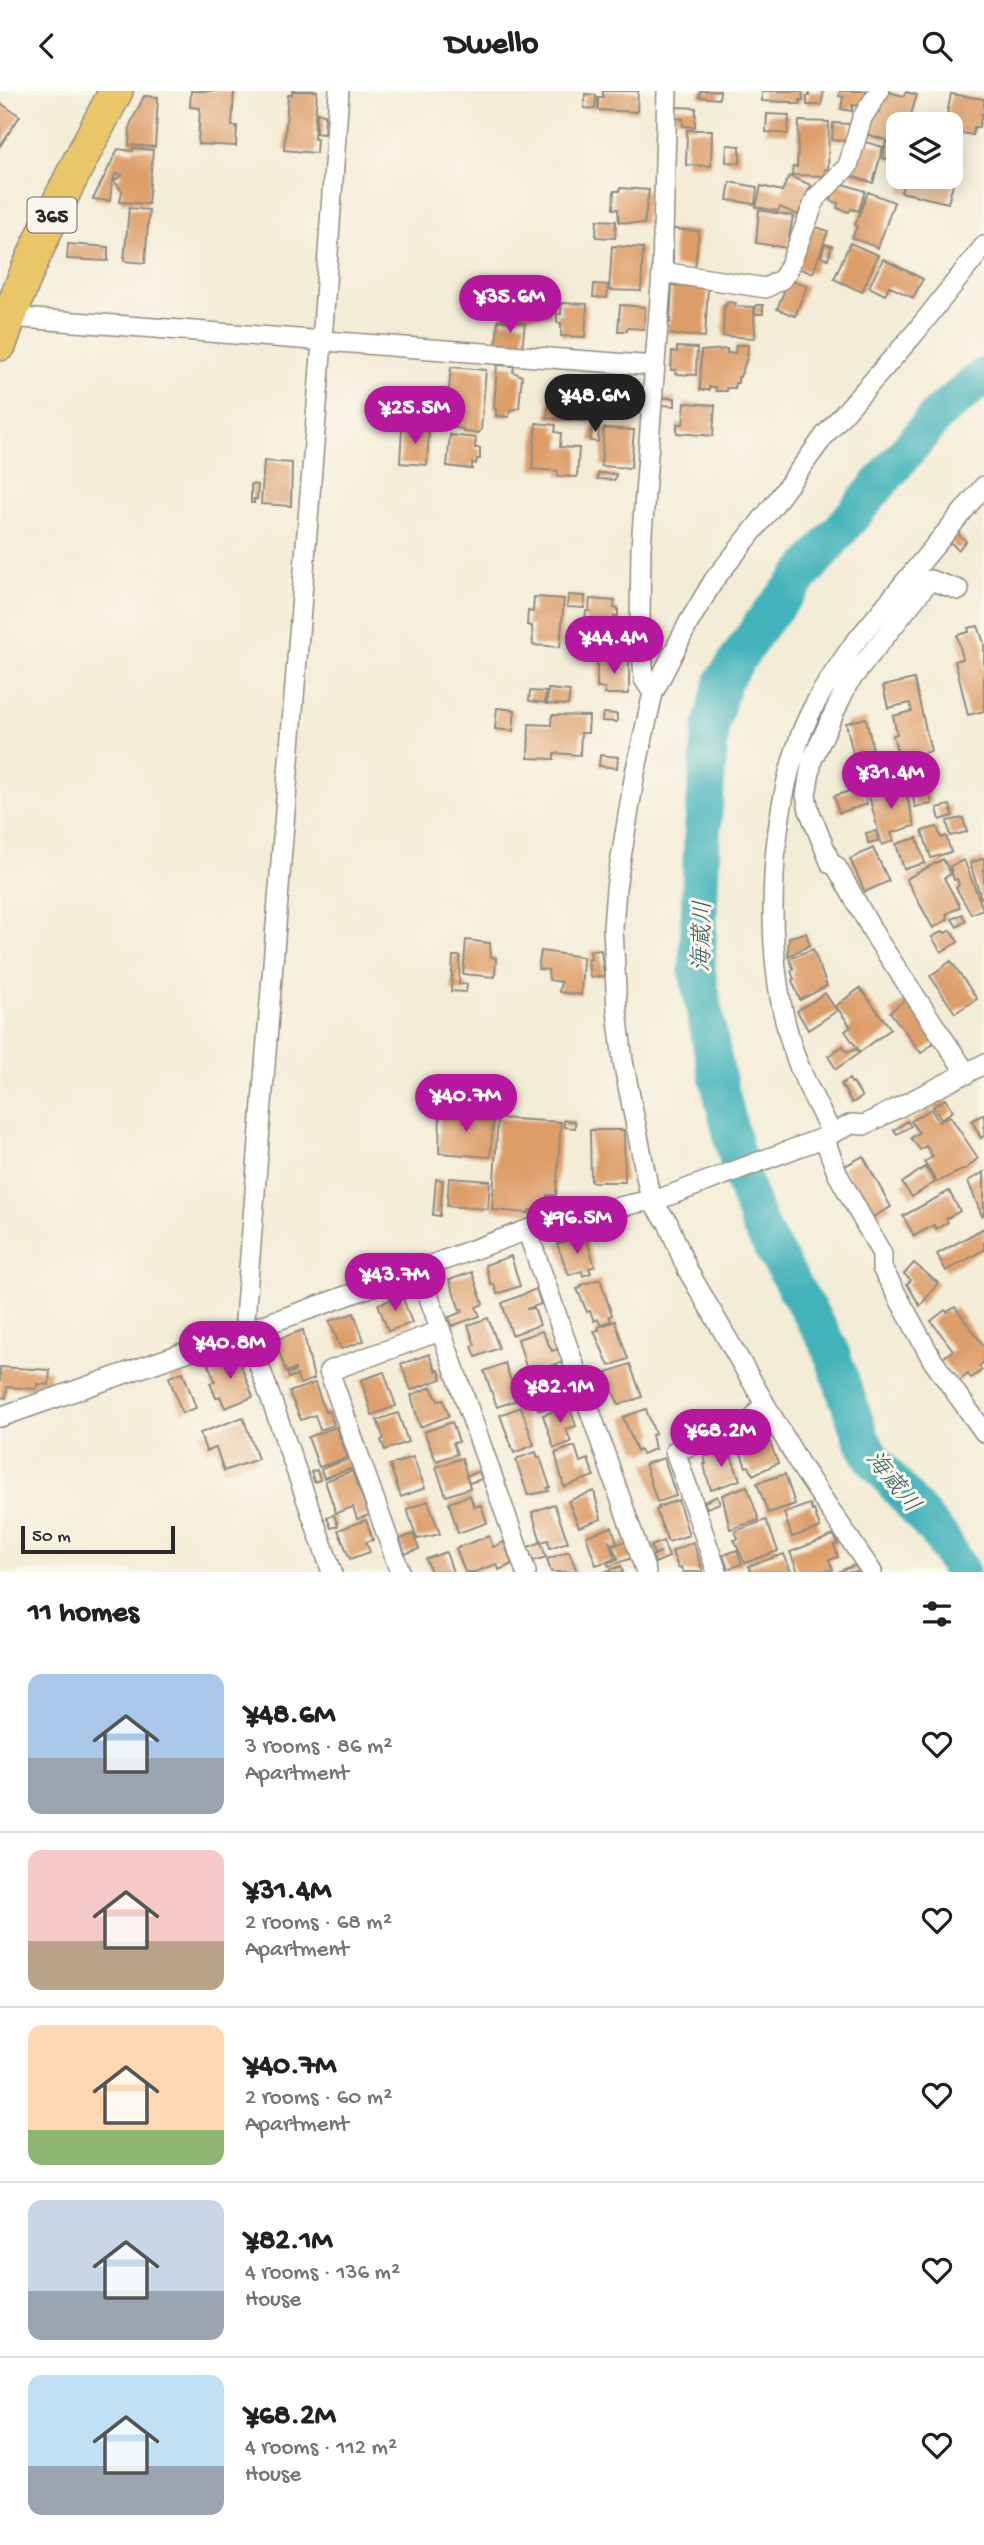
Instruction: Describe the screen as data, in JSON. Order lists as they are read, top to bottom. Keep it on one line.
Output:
{"streets":{"highway":["365"]},"water":["海蔵川"],"scale_bar":"50 m","page":{"header":"Dwello","price":["¥35.6M","¥48.6M","¥25.5M","¥44.4M","¥31.4M","¥40.7M","¥96.5M","¥43.7M","¥40.8M","¥82.1M","¥68.2M"],"scale":"50 m","heading":"11 homes","list":[{"name":"¥48.6M","note":"3 rooms · 86 m² · Apartment"},{"name":"¥31.4M","note":"2 rooms · 68 m² · Apartment"},{"name":"¥40.7M","note":"2 rooms · 60 m² · Apartment"},{"name":"¥82.1M","note":"4 rooms · 136 m² · House"},{"name":"¥68.2M","note":"4 rooms · 112 m² · House"}]}}
